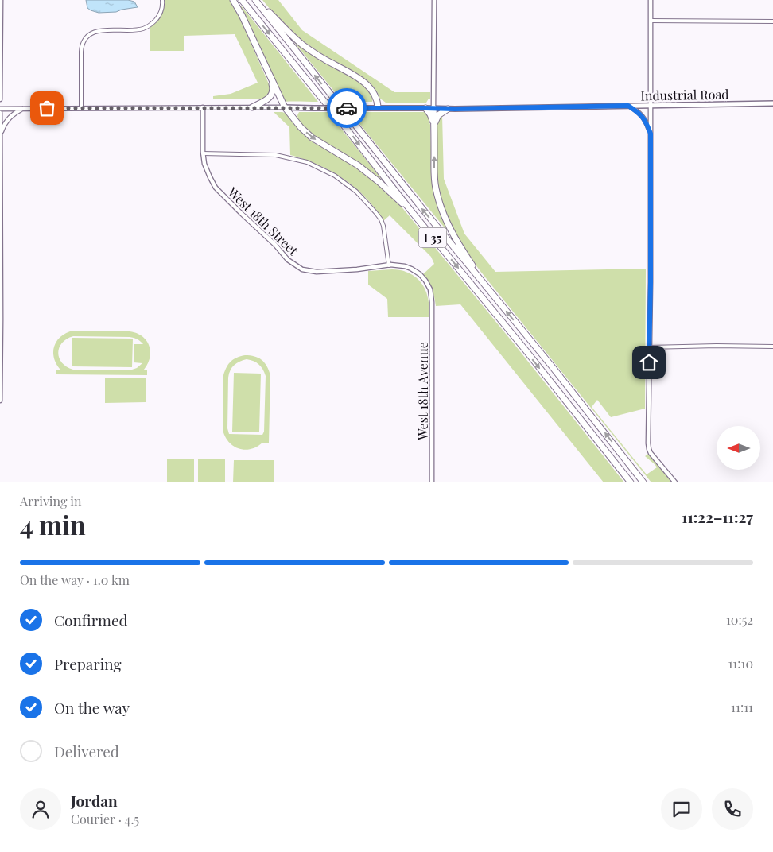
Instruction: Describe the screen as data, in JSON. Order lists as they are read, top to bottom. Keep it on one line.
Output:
{"streets":{"highway":["I 35"],"main road":["Industrial Road"],"street":["West 18th Street","West 18th Avenue"]},"crossings":[["Industrial Road","West 18th Street"],["West 18th Street","West 18th Avenue"]],"north":"left","page":{"heading":["4 min","Arriving in","11:22–11:27"],"panel":["Jordan","Courier · 4.5"],"bar":"On the way · 1.0 km","list":[["Confirmed","10:52"],["Preparing","11:10"],["On the way","11:11"],"Delivered"]}}
